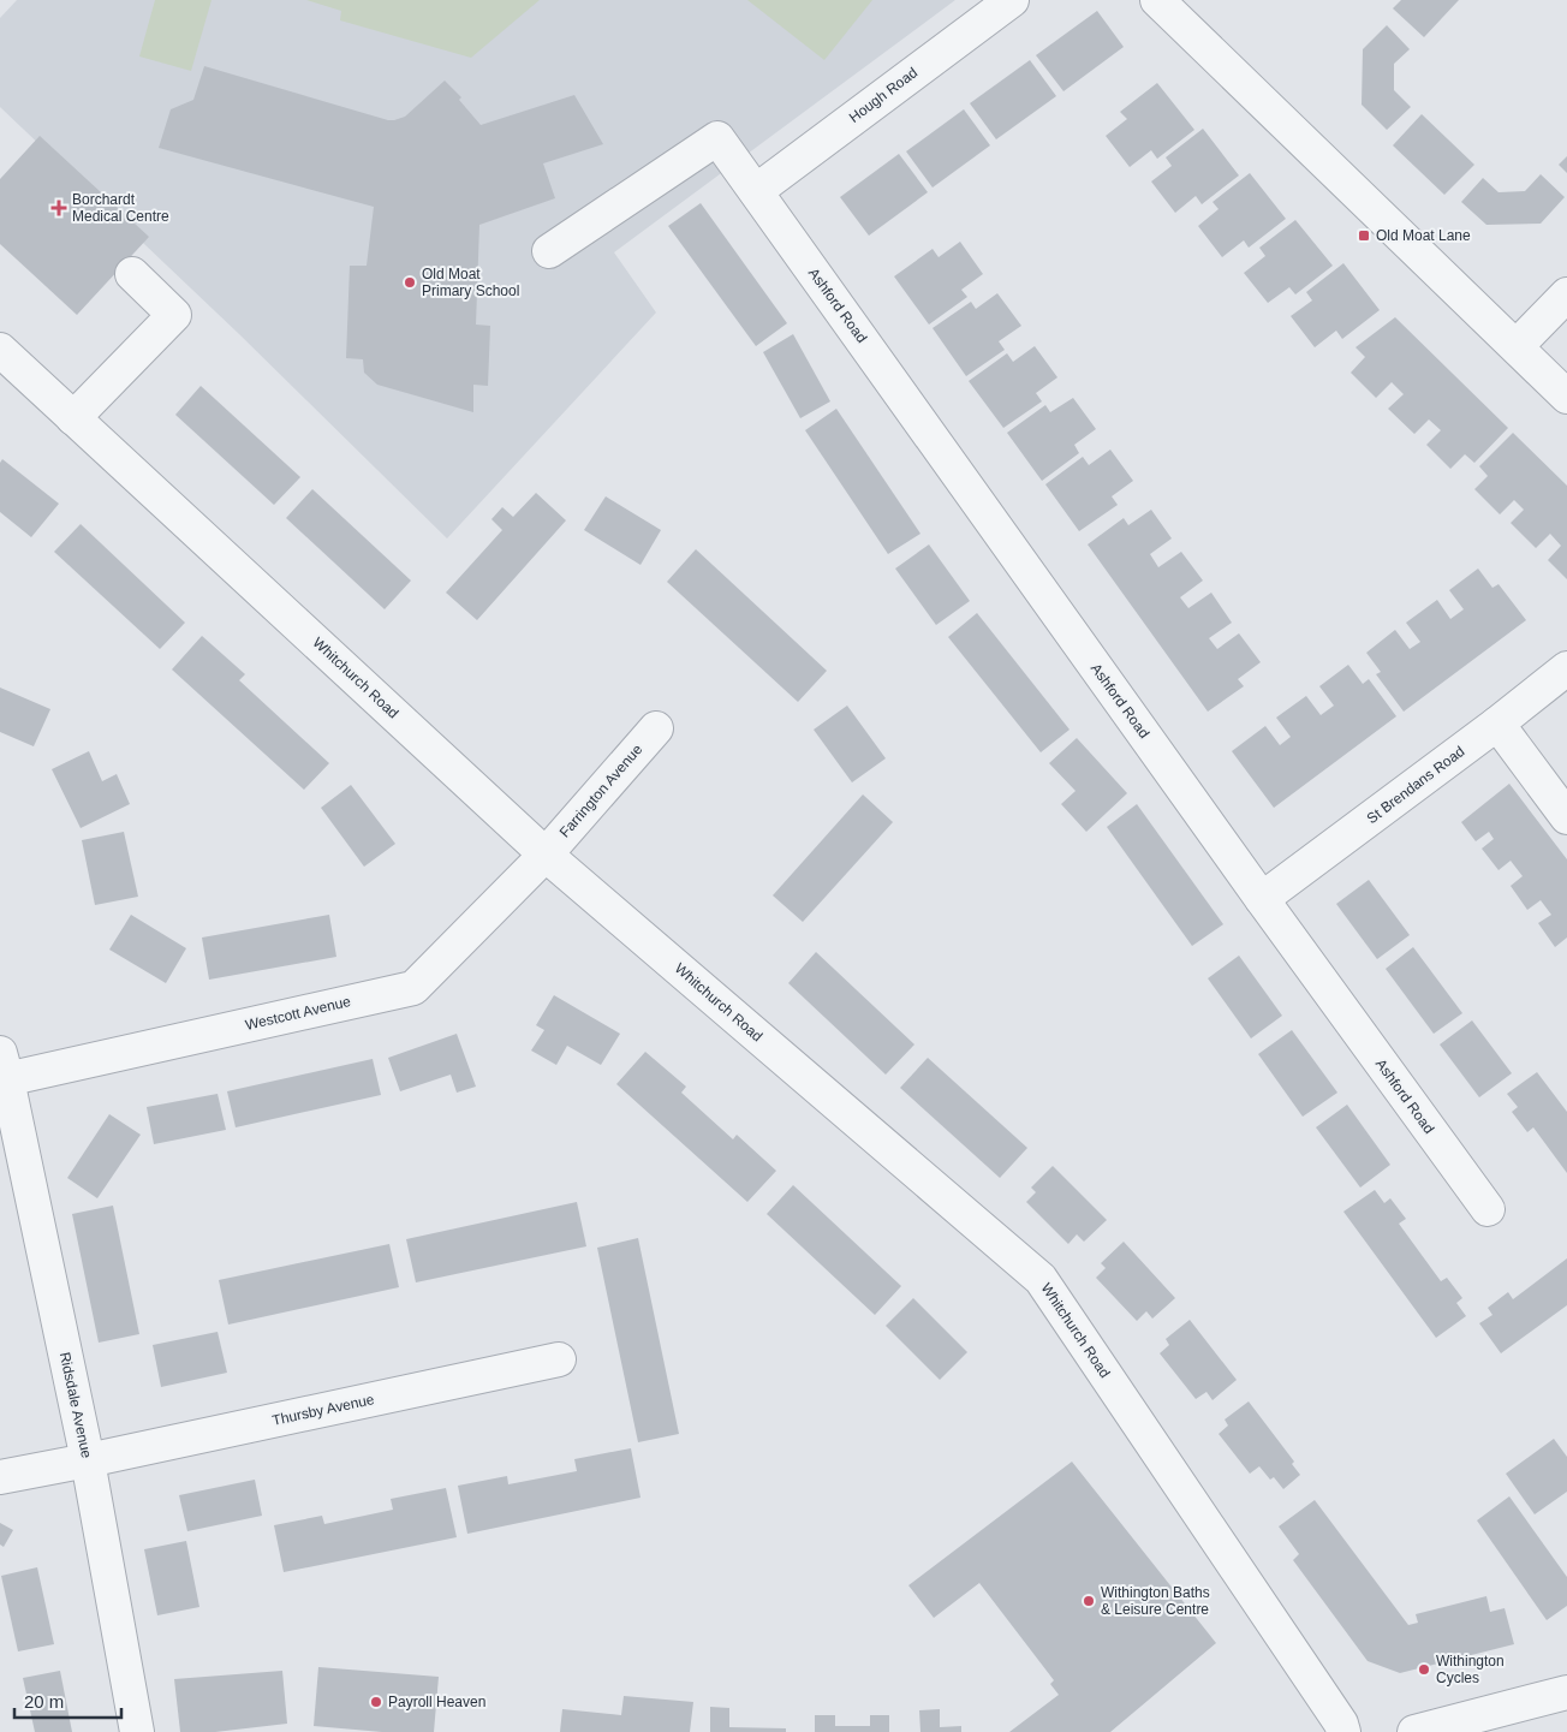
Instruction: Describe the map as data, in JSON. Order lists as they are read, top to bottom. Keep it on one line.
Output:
{"streets":{"street":["Hough Road","Ashford Road","Whitchurch Road","St Brendans Road","Farrington Avenue","Westcott Avenue","Ridsdale Avenue","Thursby Avenue"]},"crossings":[["Hough Road","Ashford Road"],["Ashford Road","St Brendans Road"],["Whitchurch Road","Farrington Avenue"],["Whitchurch Road","Westcott Avenue"],["Farrington Avenue","Westcott Avenue"],["Westcott Avenue","Ridsdale Avenue"],["Ridsdale Avenue","Thursby Avenue"]],"places":{"health":["Borchardt Medical Centre"],"transit":["Old Moat Lane"],"other":["Old Moat Primary School","Withington Baths & Leisure Centre","Withington Cycles","Payroll Heaven"]},"scale_bar":"20 m"}
